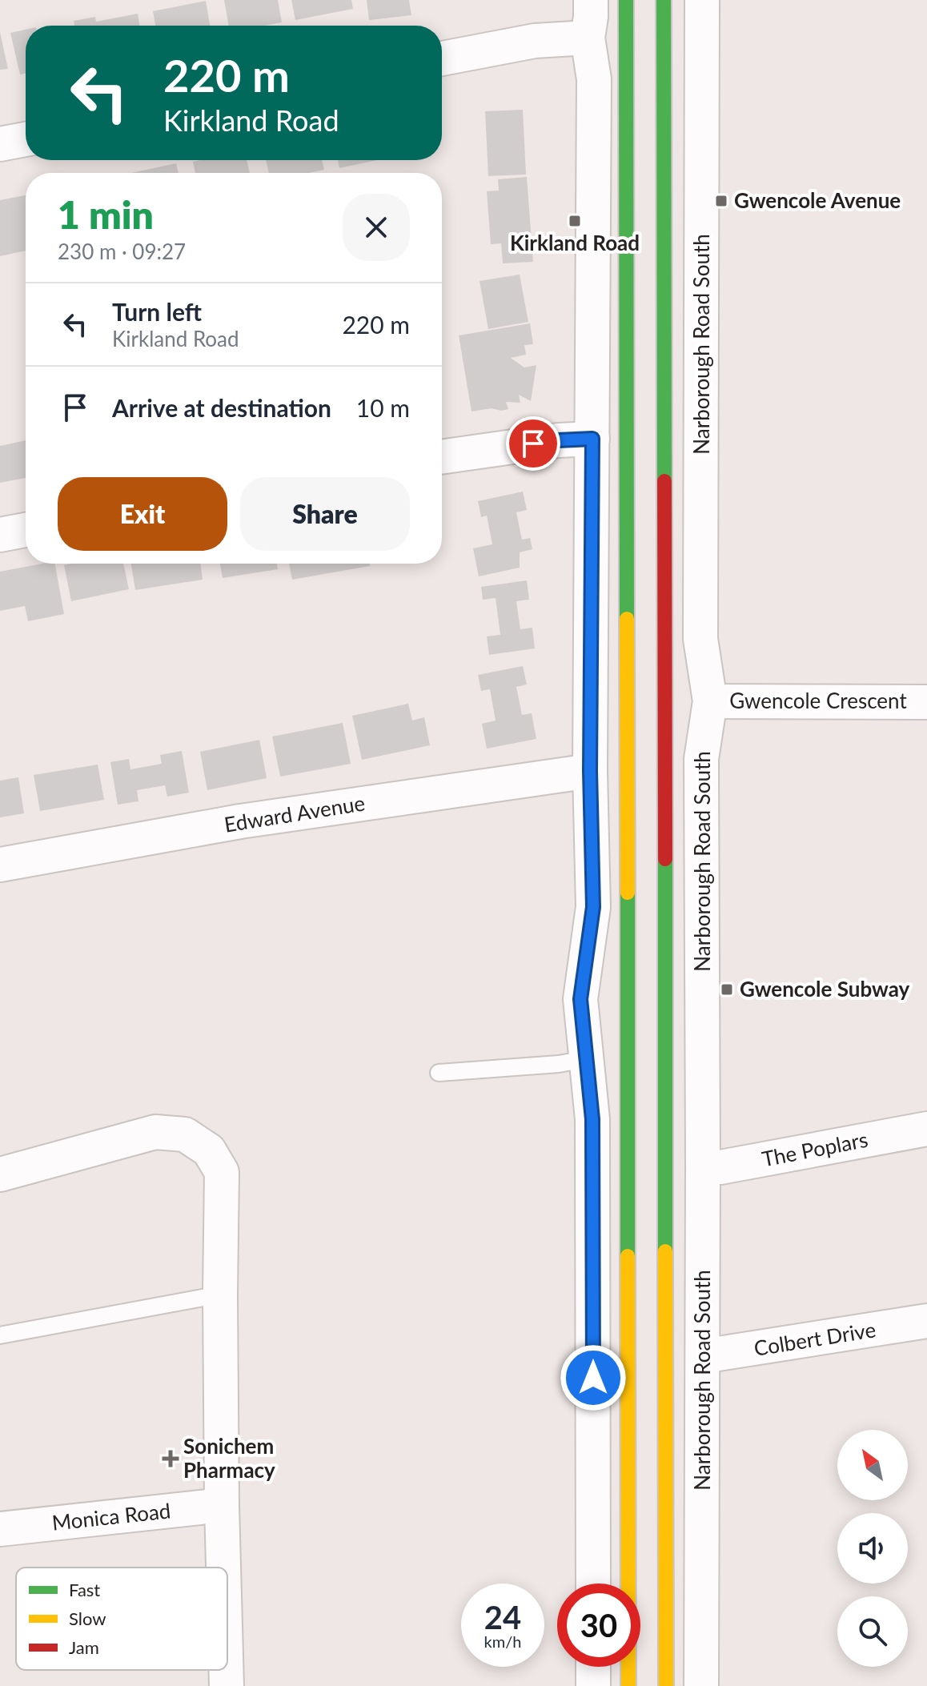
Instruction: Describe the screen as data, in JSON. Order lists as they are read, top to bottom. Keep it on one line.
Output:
{"streets":{"main road":["Narborough Road South"],"street":["Gwencole Crescent","Edward Avenue","The Poplars","Colbert Drive","Monica Road"]},"crossings":[["Narborough Road South","Gwencole Crescent"],["Narborough Road South","The Poplars"],["Narborough Road South","Colbert Drive"]],"places":{"transit":["Gwencole Avenue","Kirkland Road","Gwencole Subway"],"health":["Sonichem Pharmacy"]},"legend":["Fast","Slow","Jam"],"north":"top left","page":{"turn":["220 m","Kirkland Road"],"heading":["1 min","230 m · 09:27"],"list":[{"name":"Turn left","note":"Kirkland Road","value":"220 m"},{"name":"Arrive at destination","value":"10 m"}],"buttons":["Exit","Share"],"speed":"24 km/h","limit":"30"}}
